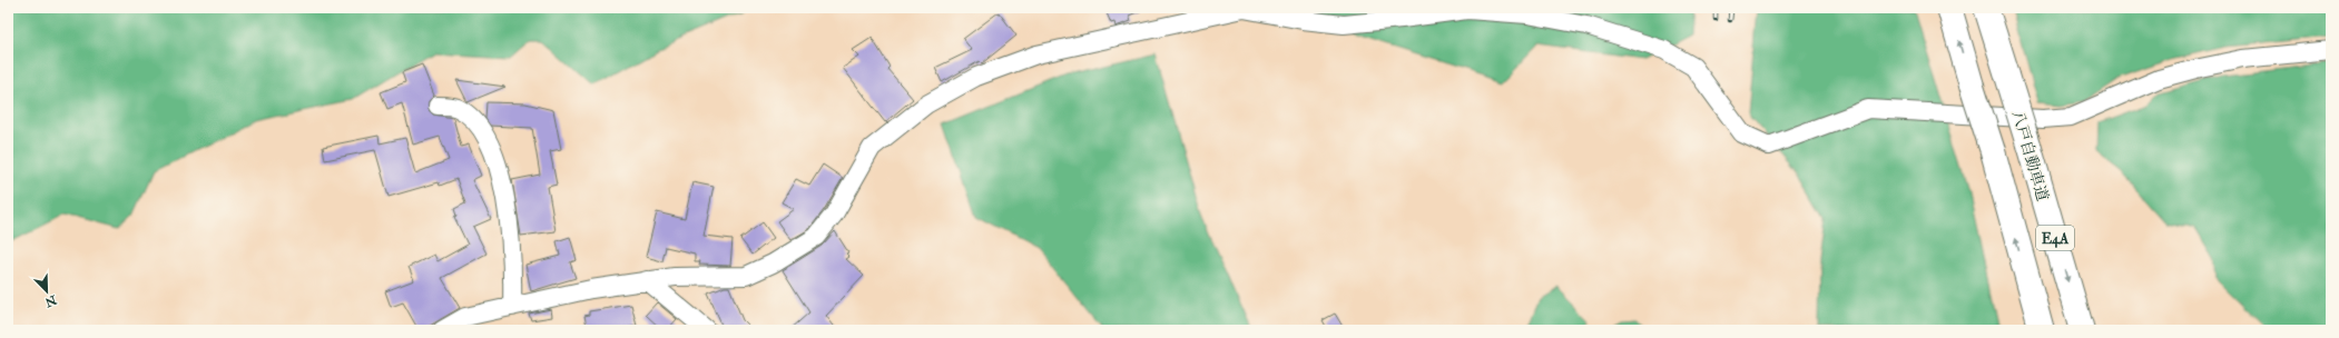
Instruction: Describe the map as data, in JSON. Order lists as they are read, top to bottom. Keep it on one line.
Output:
{"streets":{"highway":["八戸自動車道","E4A"]},"north":"bottom right"}
